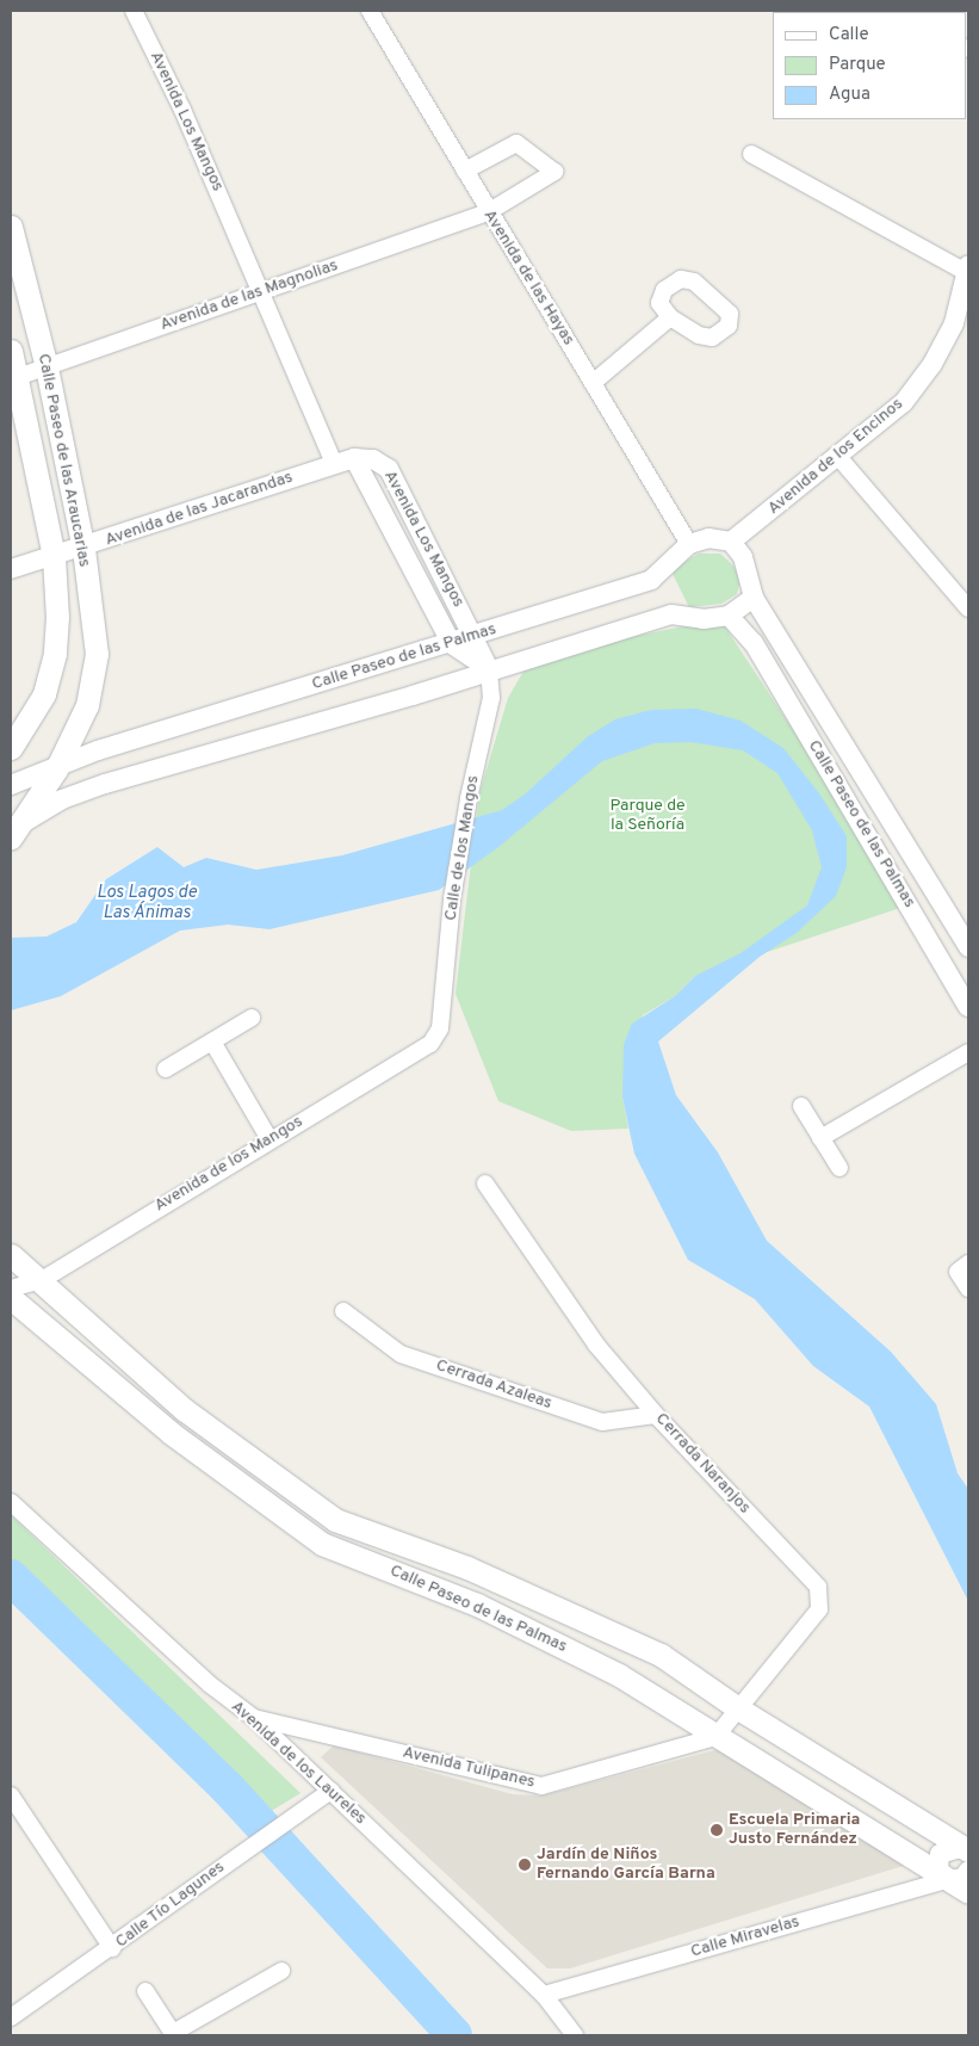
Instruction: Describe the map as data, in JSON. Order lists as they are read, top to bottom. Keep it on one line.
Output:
{"streets":{"main road":["Calle Paseo de las Araucarias","Calle Paseo de las Palmas"],"street":["Avenida Los Mangos","Avenida de las Hayas","Avenida de las Magnolias","Avenida de los Encinos","Avenida de las Jacarandas","Calle de los Mangos","Avenida de los Mangos","Cerrada Azaleas","Cerrada Naranjos","Avenida de los Laureles","Avenida Tulipanes","Calle Tío Lagunes","Calle Miravelas"]},"crossings":[["Avenida Los Mangos","Avenida de las Magnolias"],["Avenida Los Mangos","Avenida de las Jacarandas"],["Avenida Los Mangos","Calle Paseo de las Palmas"],["Avenida Los Mangos","Calle de los Mangos"],["Avenida de las Hayas","Avenida de las Magnolias"],["Avenida de las Hayas","Calle Paseo de las Palmas"],["Avenida de las Magnolias","Calle Paseo de las Araucarias"],["Avenida de los Encinos","Calle Paseo de las Palmas"],["Calle Paseo de las Araucarias","Avenida de las Jacarandas"],["Calle Paseo de las Araucarias","Calle Paseo de las Palmas"],["Calle Paseo de las Palmas","Avenida de los Mangos"],["Calle Paseo de las Palmas","Cerrada Naranjos"],["Calle Paseo de las Palmas","Avenida Tulipanes"],["Calle Paseo de las Palmas","Calle Miravelas"],["Calle de los Mangos","Avenida de los Mangos"],["Cerrada Azaleas","Cerrada Naranjos"],["Cerrada Naranjos","Avenida Tulipanes"],["Avenida de los Laureles","Avenida Tulipanes"],["Avenida de los Laureles","Calle Tío Lagunes"],["Avenida de los Laureles","Calle Miravelas"]],"water":["Los Lagos de Las Ánimas"],"parks":["Parque de la Señoría"],"places":["Escuela Primaria Justo Fernández","Jardín de Niños Fernando García Barna"],"legend":["Calle","Parque","Agua"]}
